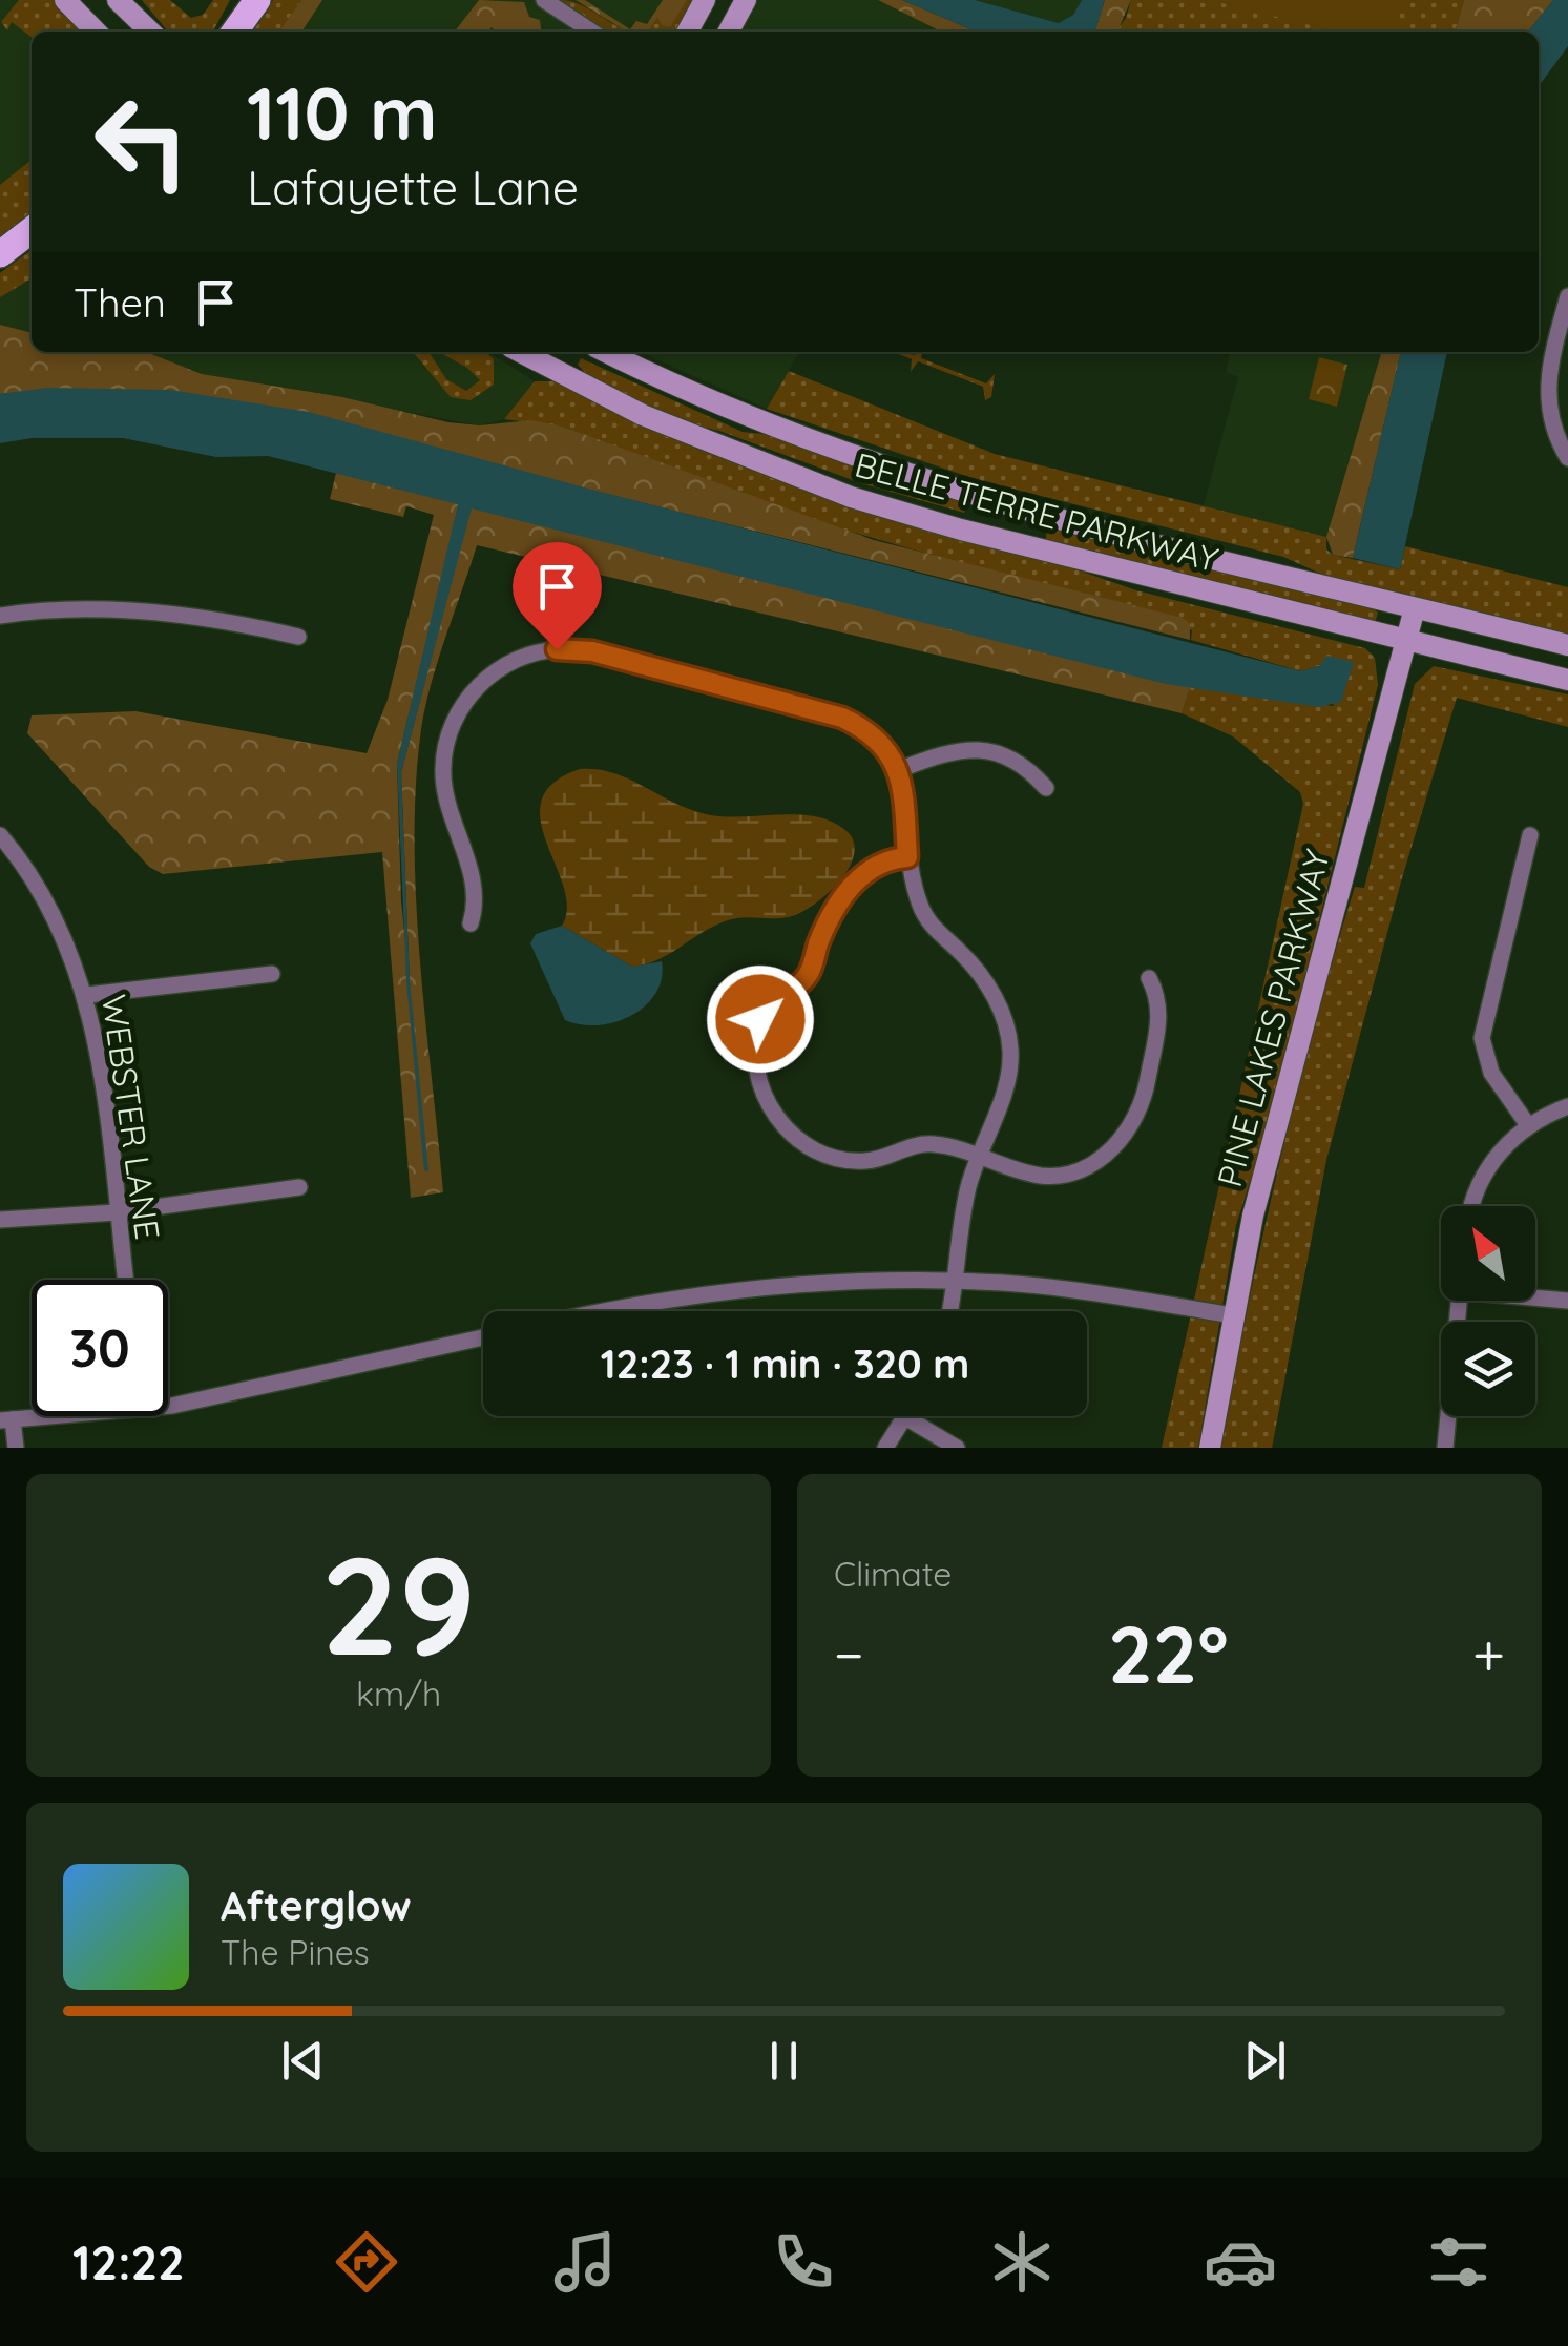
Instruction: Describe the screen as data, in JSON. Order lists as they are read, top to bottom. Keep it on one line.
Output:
{"streets":{"main road":["BELLE TERRE PARKWAY","PINE LAKES PARKWAY"],"street":["WEBSTER LANE"]},"crossings":[["BELLE TERRE PARKWAY","PINE LAKES PARKWAY"]],"north":"top left","page":{"turn":["110 m","Lafayette Lane"],"then":"Then","limit":"30","trip":"12:23 · 1 min · 320 m","tile":[["29","km/h"],"Climate"],"heat":["−","22°","+"],"song":["Afterglow","The Pines"],"tabs":"12:22"}}
